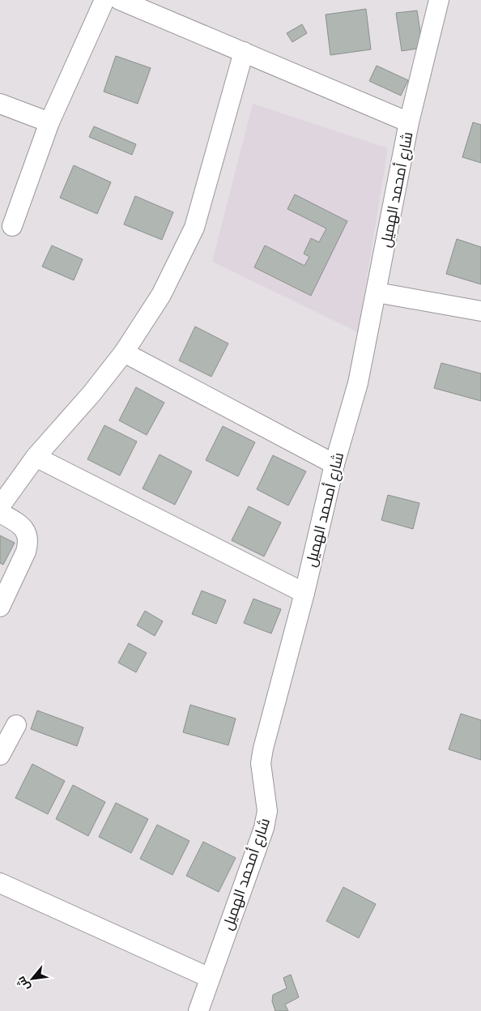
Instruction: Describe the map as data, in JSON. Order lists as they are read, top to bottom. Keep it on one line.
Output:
{"streets":{"street":["شارع أمحمد الهميل"]},"north":"bottom left"}
